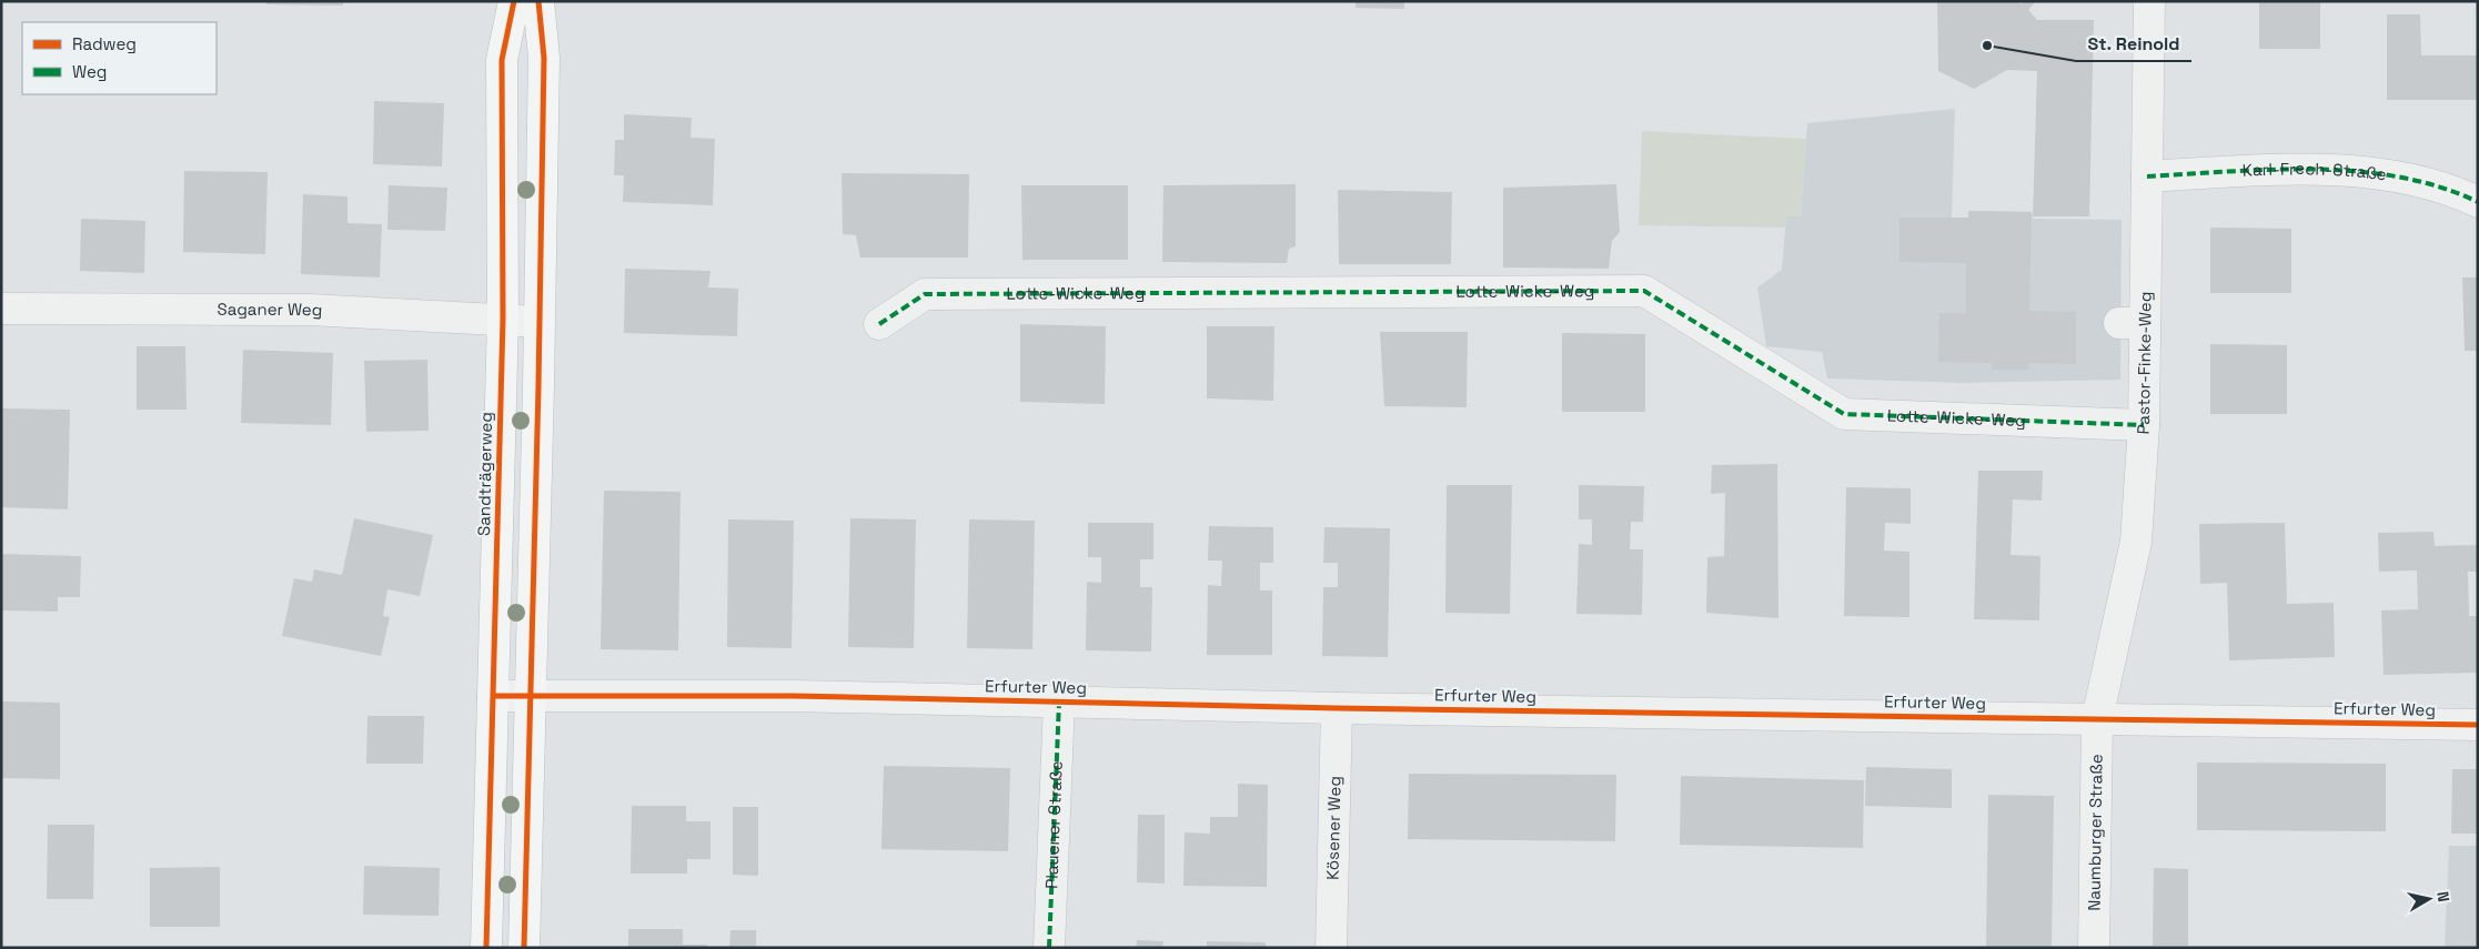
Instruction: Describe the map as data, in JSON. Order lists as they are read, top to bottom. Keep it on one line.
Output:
{"streets":{"main road":["Sandträgerweg"],"street":["Karl-Frech-Straße","Lotte-Wicke-Weg","Saganer Weg","Pastor-Finke-Weg","Erfurter Weg","Plauener Straße","Kösener Weg","Naumburger Straße"]},"crossings":[["Karl-Frech-Straße","Pastor-Finke-Weg"],["Lotte-Wicke-Weg","Pastor-Finke-Weg"],["Saganer Weg","Sandträgerweg"],["Pastor-Finke-Weg","Erfurter Weg"],["Pastor-Finke-Weg","Naumburger Straße"],["Sandträgerweg","Erfurter Weg"],["Erfurter Weg","Plauener Straße"],["Erfurter Weg","Kösener Weg"],["Erfurter Weg","Naumburger Straße"]],"places":["St. Reinold"],"legend":["Radweg","Weg"],"north":"right"}
